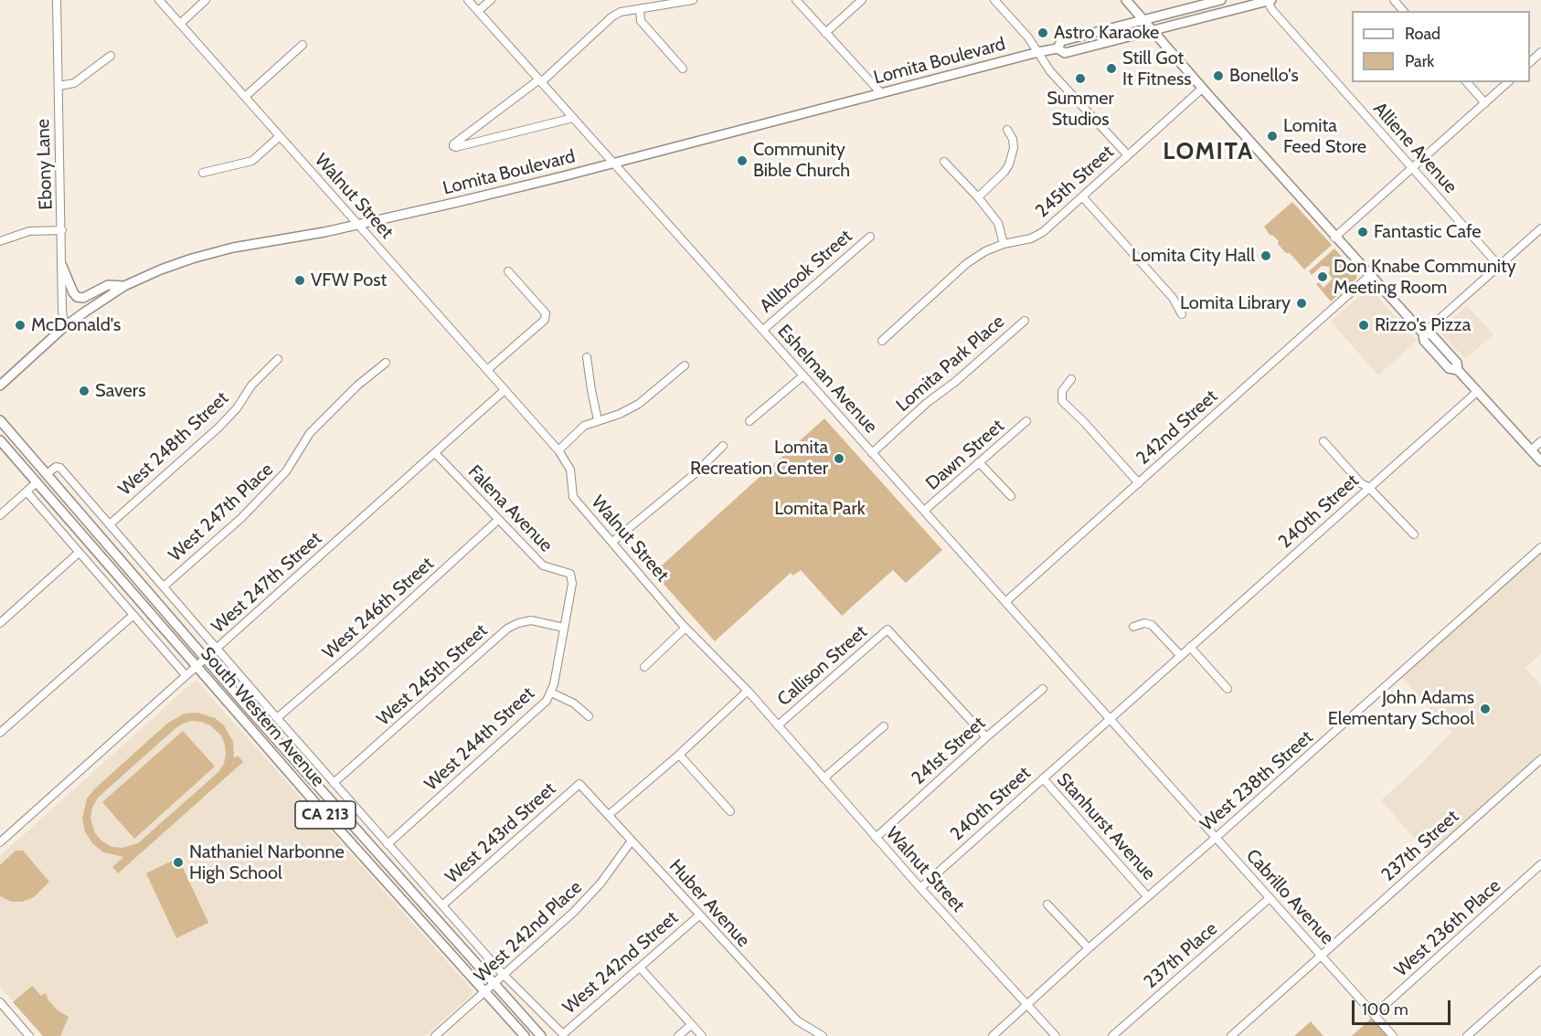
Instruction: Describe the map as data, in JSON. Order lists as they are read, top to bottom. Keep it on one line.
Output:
{"streets":{"main road":["Lomita Boulevard","South Western Avenue","CA 213"],"street":["Alliene Avenue","Ebony Lane","245th Street","Walnut Street","Allbrook Street","Lomita Park Place","Eshelman Avenue","242nd Street","West 248th Street","Dawn Street","Falena Avenue","240th Street","West 247th Place","West 247th Street","West 246th Street","Callison Street","West 245th Street","West 244th Street","241st Street","West 238th Street","Stanhurst Avenue","West 243rd Street","237th Street","Cabrillo Avenue","Huber Avenue","West 236th Place","West 242nd Place","237th Place","West 242nd Street"]},"crossings":[["Lomita Boulevard","Alliene Avenue"],["Lomita Boulevard","Ebony Lane"],["Lomita Boulevard","Walnut Street"],["Lomita Boulevard","Eshelman Avenue"],["Walnut Street","240th Street"],["Walnut Street","West 247th Street"],["Walnut Street","Callison Street"],["Walnut Street","241st Street"],["Walnut Street","West 238th Street"],["Allbrook Street","Eshelman Avenue"],["Lomita Park Place","Eshelman Avenue"],["Eshelman Avenue","242nd Street"],["Eshelman Avenue","Dawn Street"],["Eshelman Avenue","240th Street"],["Eshelman Avenue","Cabrillo Avenue"],["West 248th Street","South Western Avenue"],["Falena Avenue","West 247th Street"],["Falena Avenue","West 246th Street"],["Falena Avenue","West 244th Street"],["240th Street","Stanhurst Avenue"],["West 247th Place","South Western Avenue"],["West 247th Street","South Western Avenue"],["West 246th Street","South Western Avenue"],["Callison Street","241st Street"],["West 245th Street","South Western Avenue"],["West 245th Street","West 244th Street"],["South Western Avenue","West 244th Street"],["South Western Avenue","West 243rd Street"],["South Western Avenue","West 242nd Place"],["South Western Avenue","West 242nd Street"],["West 238th Street","Stanhurst Avenue"],["West 238th Street","Cabrillo Avenue"],["West 243rd Street","Huber Avenue"],["237th Street","Cabrillo Avenue"],["Cabrillo Avenue","West 236th Place"],["Cabrillo Avenue","237th Place"],["Huber Avenue","West 242nd Place"],["Huber Avenue","West 242nd Street"]],"districts":["LOMITA"],"parks":["Lomita Park"],"places":["Astro Karaoke","Still Got It Fitness","Bonello's","Summer Studios","Lomita Feed Store","Community Bible Church","Fantastic Cafe","Lomita City Hall","Don Knabe Community Meeting Room","VFW Post","Lomita Library","McDonald's","Rizzo's Pizza","Savers","Lomita Recreation Center","John Adams Elementary School","Nathaniel Narbonne High School"],"legend":["Road","Park"],"scale_bar":"100 m"}
